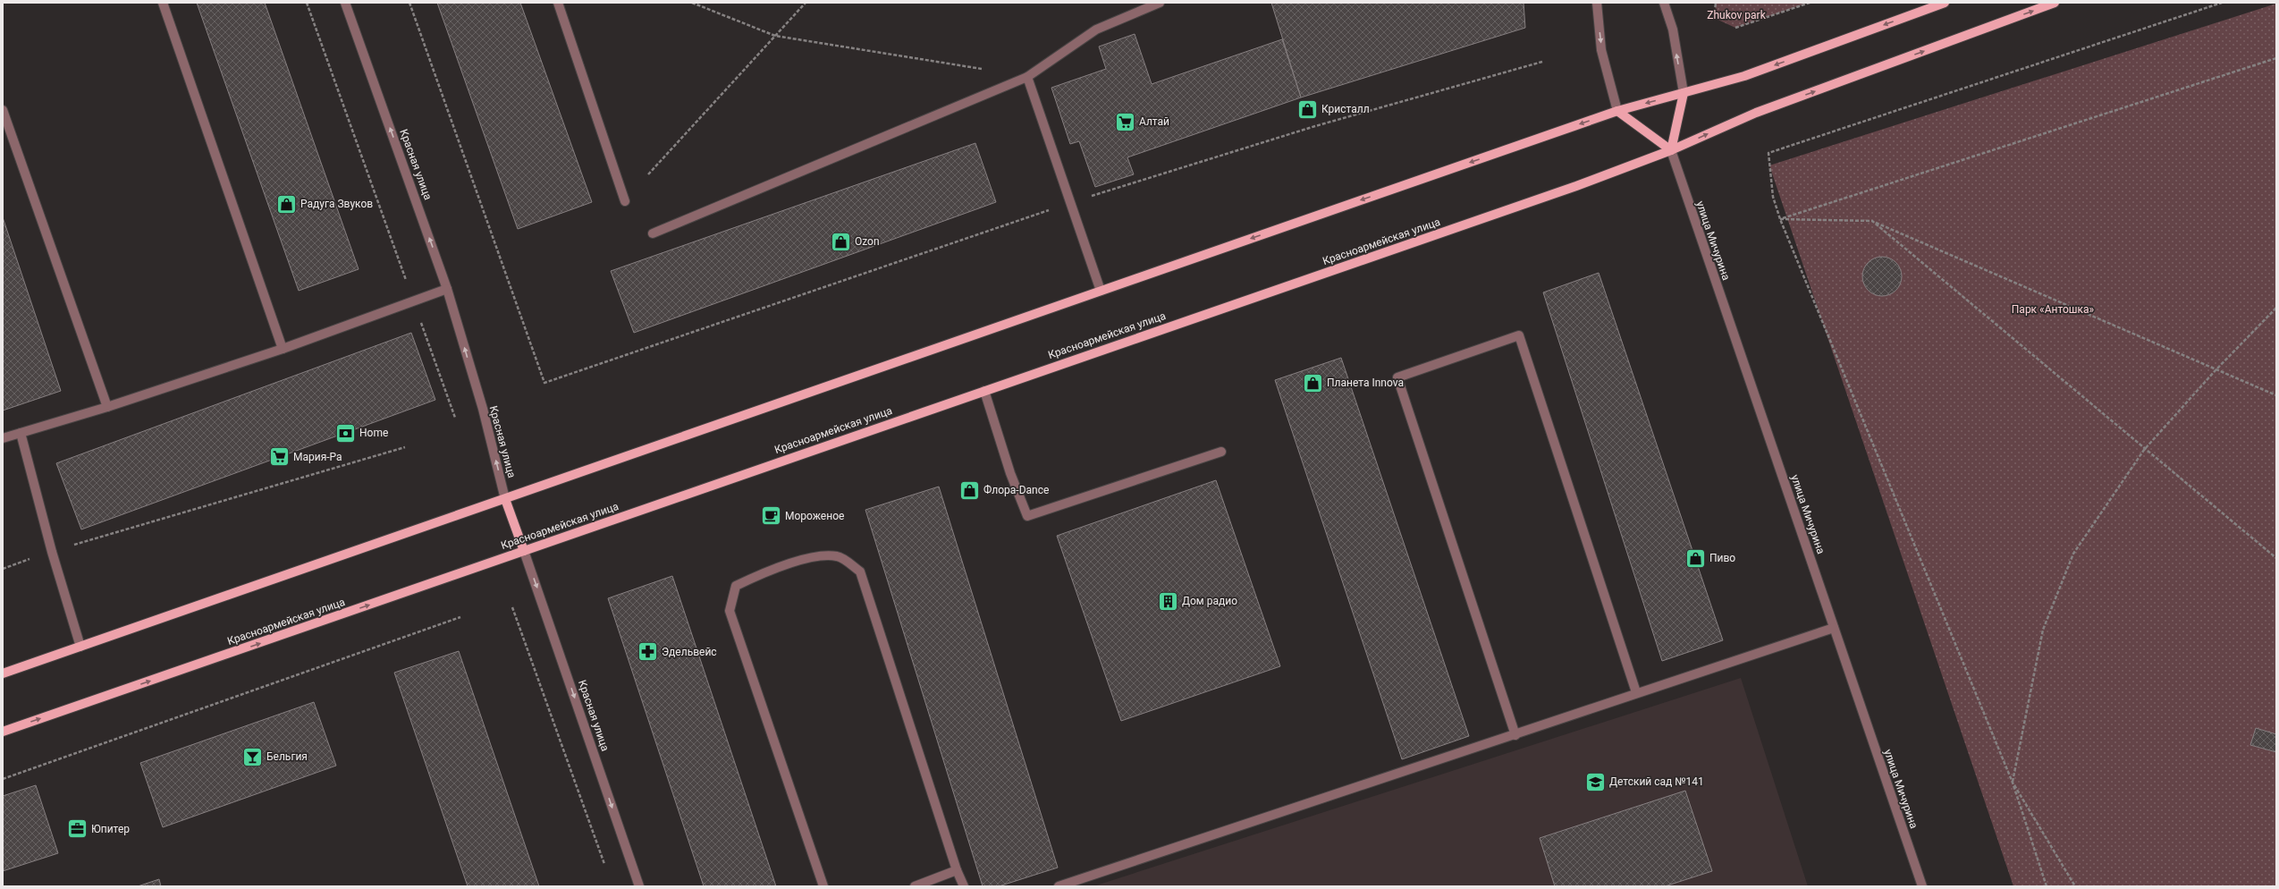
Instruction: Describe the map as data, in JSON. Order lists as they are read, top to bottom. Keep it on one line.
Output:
{"streets":{"main road":["Красная улица","Красноармейская улица"],"street":["улица Мичурина"]},"crossings":[["Красная улица","Красноармейская улица"],["улица Мичурина","Красноармейская улица"]],"parks":["Zhukov park","Парк «Антошка»"],"places":{"shop":["Кристалл","Радуга Звуков","Ozon","Планета Innova","Флора-Dance","Пиво"],"supermarket":["Алтай","Мария-Ра"],"bank":["Home"],"cafe":["Мороженое"],"building":["Дом радио"],"pharmacy":["Эдельвейс"],"bar":["Бельгия"],"school or university":["Детский сад №141"],"office":["Юпитер"]}}
